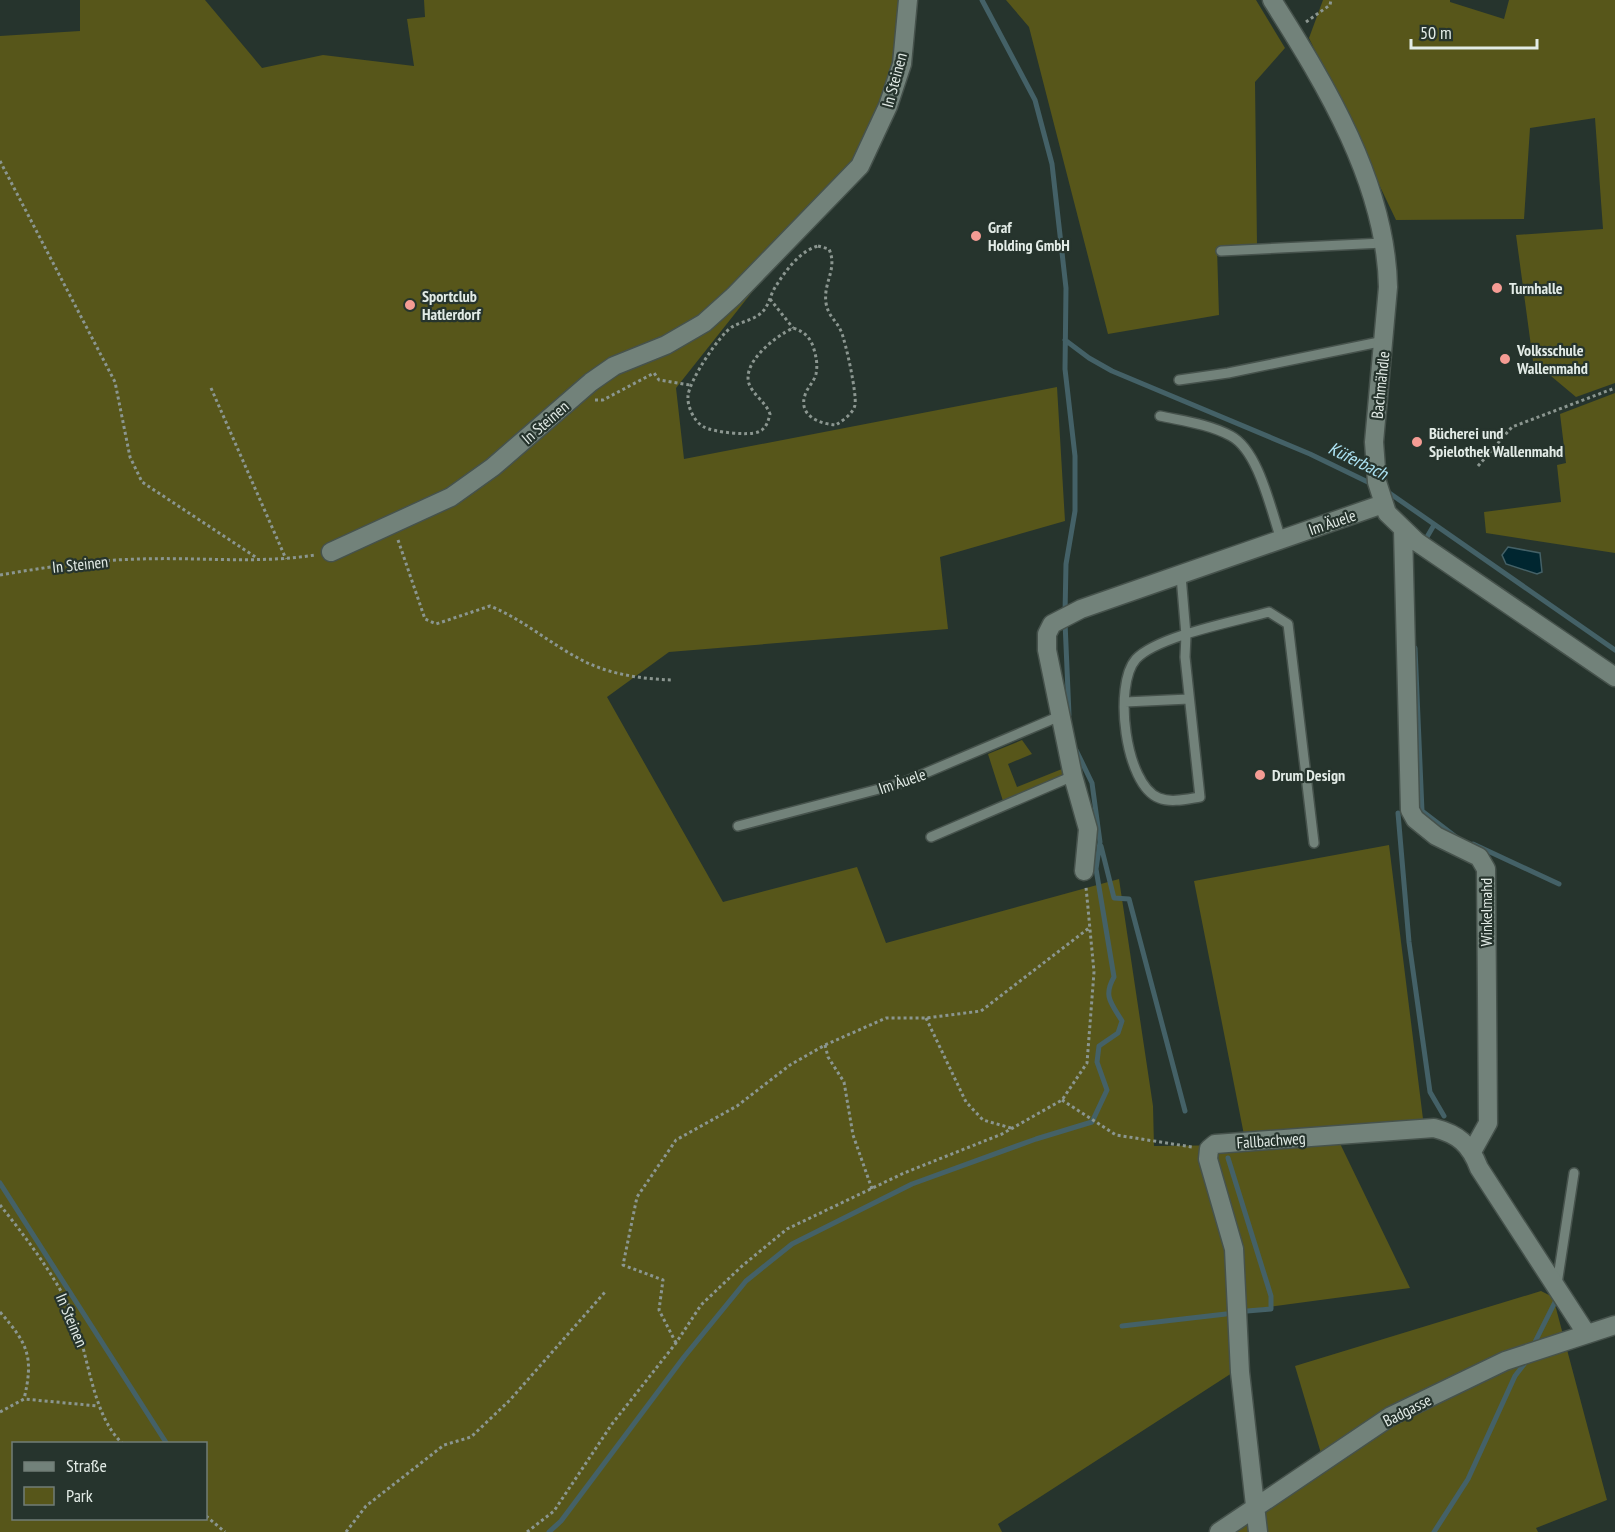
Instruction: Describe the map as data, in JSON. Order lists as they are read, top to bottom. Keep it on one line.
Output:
{"streets":{"street":["In Steinen","Bachmähdle","Im Äuele","Winkelmahd","Fallbachweg","Badgasse"]},"crossings":[["Bachmähdle","Im Äuele"],["Winkelmahd","Fallbachweg"],["Fallbachweg","Badgasse"]],"water":["Küferbach"],"places":["Graf Holding GmbH","Turnhalle","Sportclub Hatlerdorf","Volksschule Wallenmahd","Bücherei und Spielothek Wallenmahd","Drum Design"],"legend":["Straße","Park"],"scale_bar":"50 m"}
